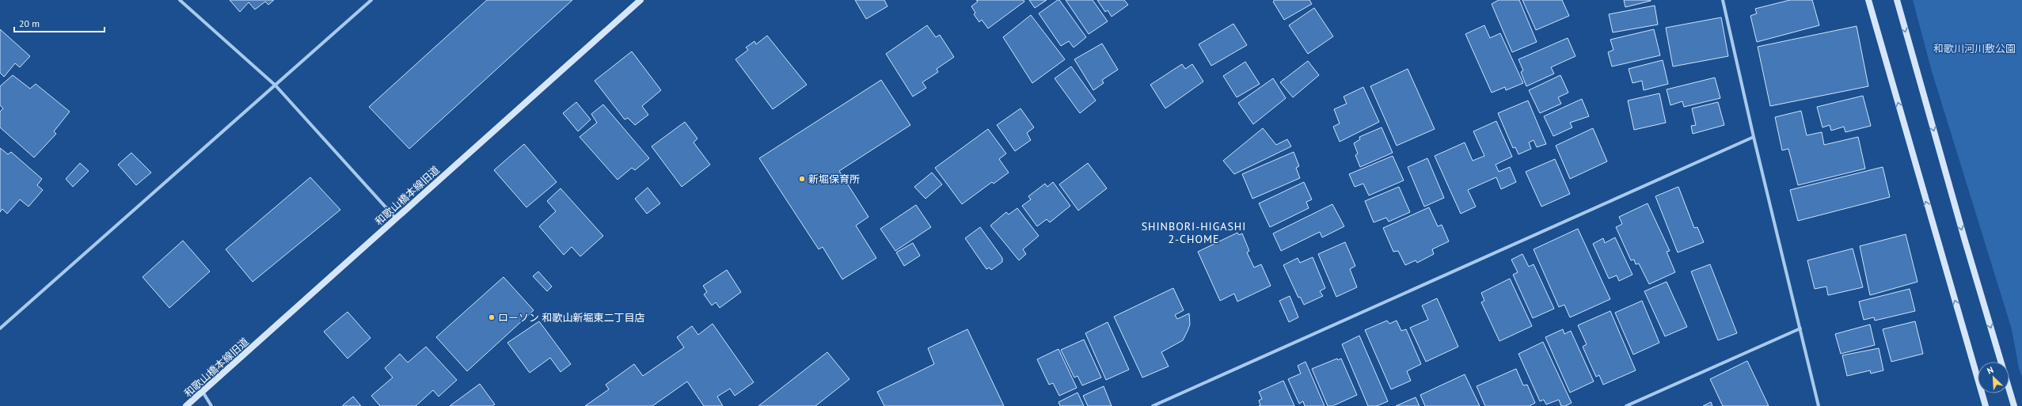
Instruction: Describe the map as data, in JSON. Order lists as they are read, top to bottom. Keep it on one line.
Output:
{"streets":{"street":["和歌山橋本線旧道"]},"districts":["SHINBORI-HIGASHI 2-CHOME"],"parks":["和歌川河川敷公園"],"places":["新堀保育所","ローソン 和歌山新堀東二丁目店"],"scale_bar":"20 m","north":"top left"}
